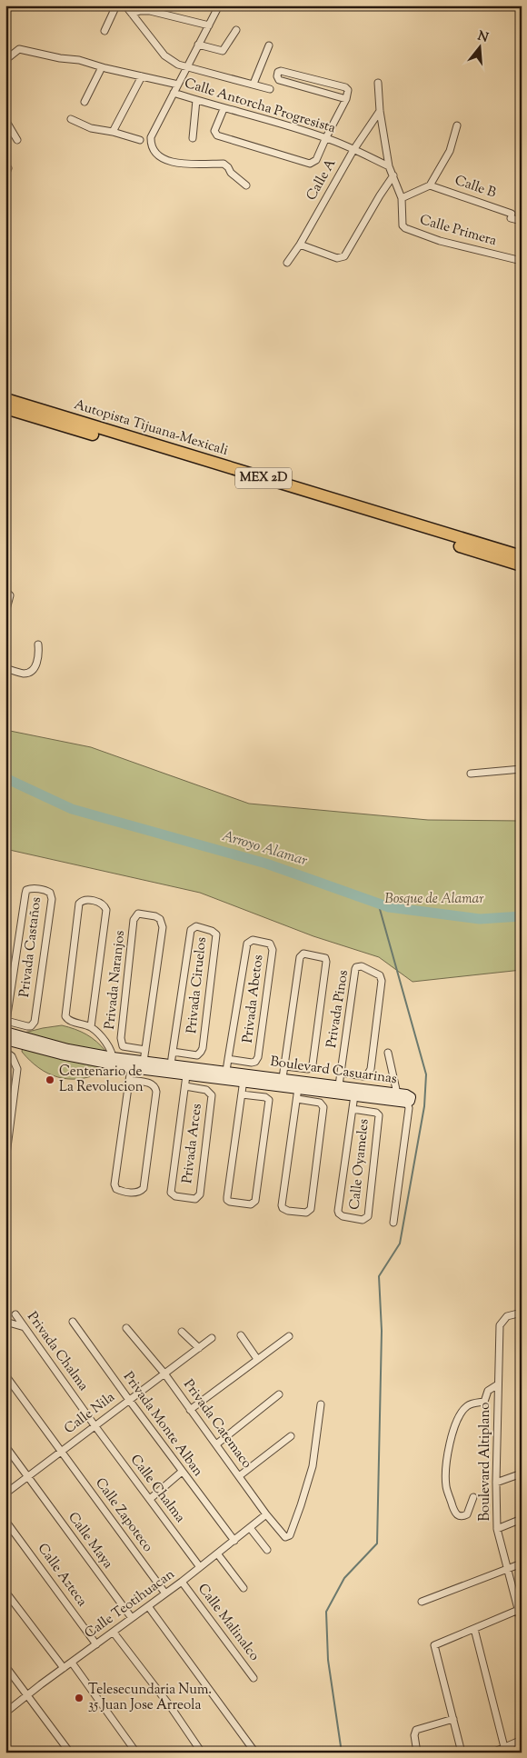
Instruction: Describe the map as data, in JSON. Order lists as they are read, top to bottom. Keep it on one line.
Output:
{"streets":{"highway":["Autopista Tijuana-Mexicali","MEX 2D"],"street":["Calle Antorcha Progresista","Calle A","Calle B","Calle Primera","Privada Castaños","Privada Naranjos","Privada Ciruelos","Privada Abetos","Privada Pinos","Boulevard Casuarinas","Privada Arces","Calle Oyameles","Privada Chalma","Calle Nila","Privada Monte Alban","Privada Catemaco","Boulevard Altiplano","Calle Chalma","Calle Zapoteco","Calle Maya","Calle Azteca","Calle Teotihuacan","Calle Malinalco"]},"crossings":[["Calle Antorcha Progresista","Calle A"],["Privada Naranjos","Boulevard Casuarinas"],["Privada Ciruelos","Boulevard Casuarinas"],["Privada Abetos","Boulevard Casuarinas"],["Privada Pinos","Boulevard Casuarinas"],["Boulevard Casuarinas","Privada Arces"],["Boulevard Casuarinas","Calle Oyameles"],["Privada Chalma","Calle Nila"],["Privada Chalma","Calle Chalma"],["Calle Nila","Privada Monte Alban"],["Calle Nila","Privada Catemaco"],["Calle Nila","Calle Chalma"],["Calle Nila","Calle Zapoteco"],["Calle Nila","Calle Maya"],["Privada Monte Alban","Calle Teotihuacan"],["Privada Catemaco","Calle Teotihuacan"],["Calle Chalma","Calle Teotihuacan"],["Calle Zapoteco","Calle Teotihuacan"],["Calle Maya","Calle Teotihuacan"],["Calle Azteca","Calle Teotihuacan"],["Calle Teotihuacan","Calle Malinalco"]],"water":["Arroyo Alamar"],"parks":["Bosque de Alamar"],"places":["Centenario de La Revolucion","Telesecundaria Num. 35 Juan Jose Arreola"],"north":"top"}
